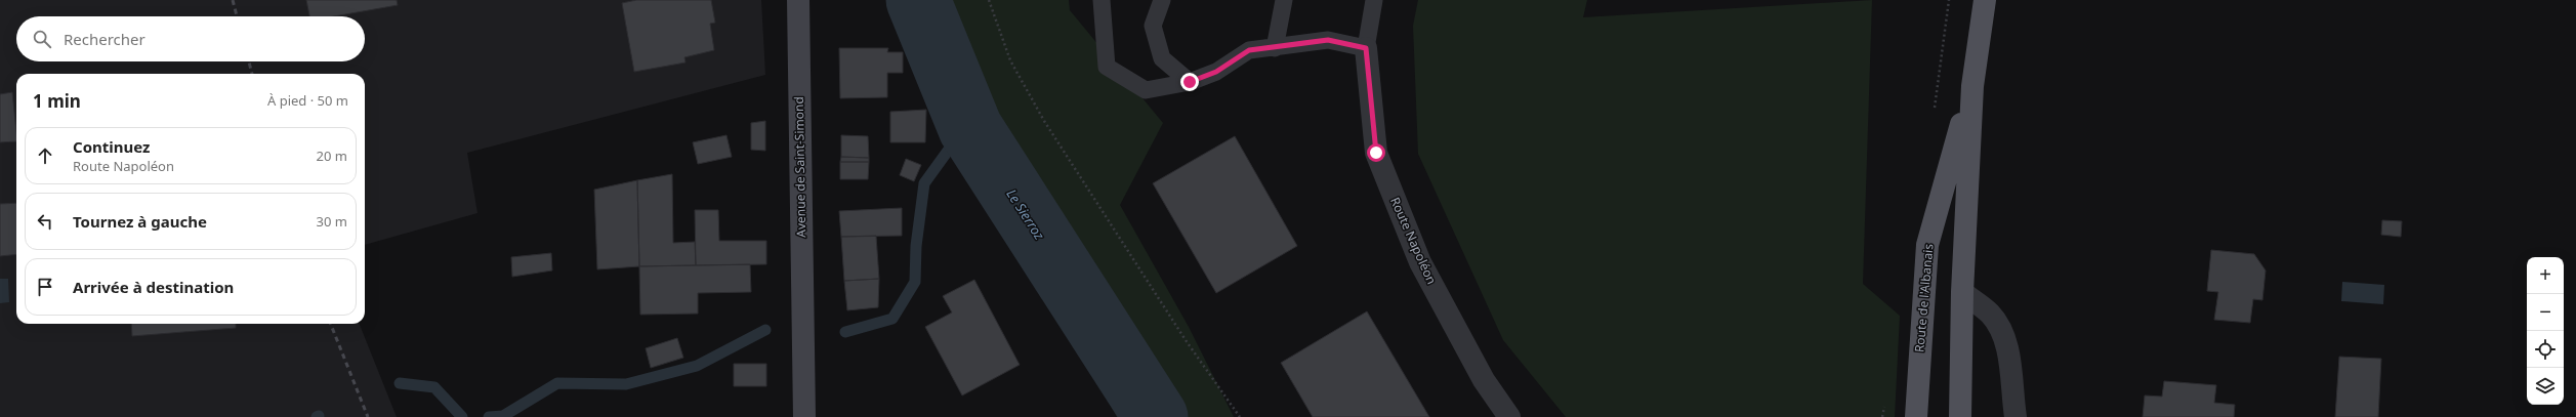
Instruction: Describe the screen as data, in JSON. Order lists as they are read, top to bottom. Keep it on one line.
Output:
{"streets":{"main road":["Avenue de Saint-Simond","Route de l'Albanais"],"street":["Route Napoléon"]},"water":["Le Sierroz"],"page":{"search":"Rechercher","heading":["1 min","À pied · 50 m"],"list":[["Continuez","Route Napoléon","20 m"],["Tournez à gauche","30 m"],"Arrivée à destination"],"map_buttons":["+","−"]}}
